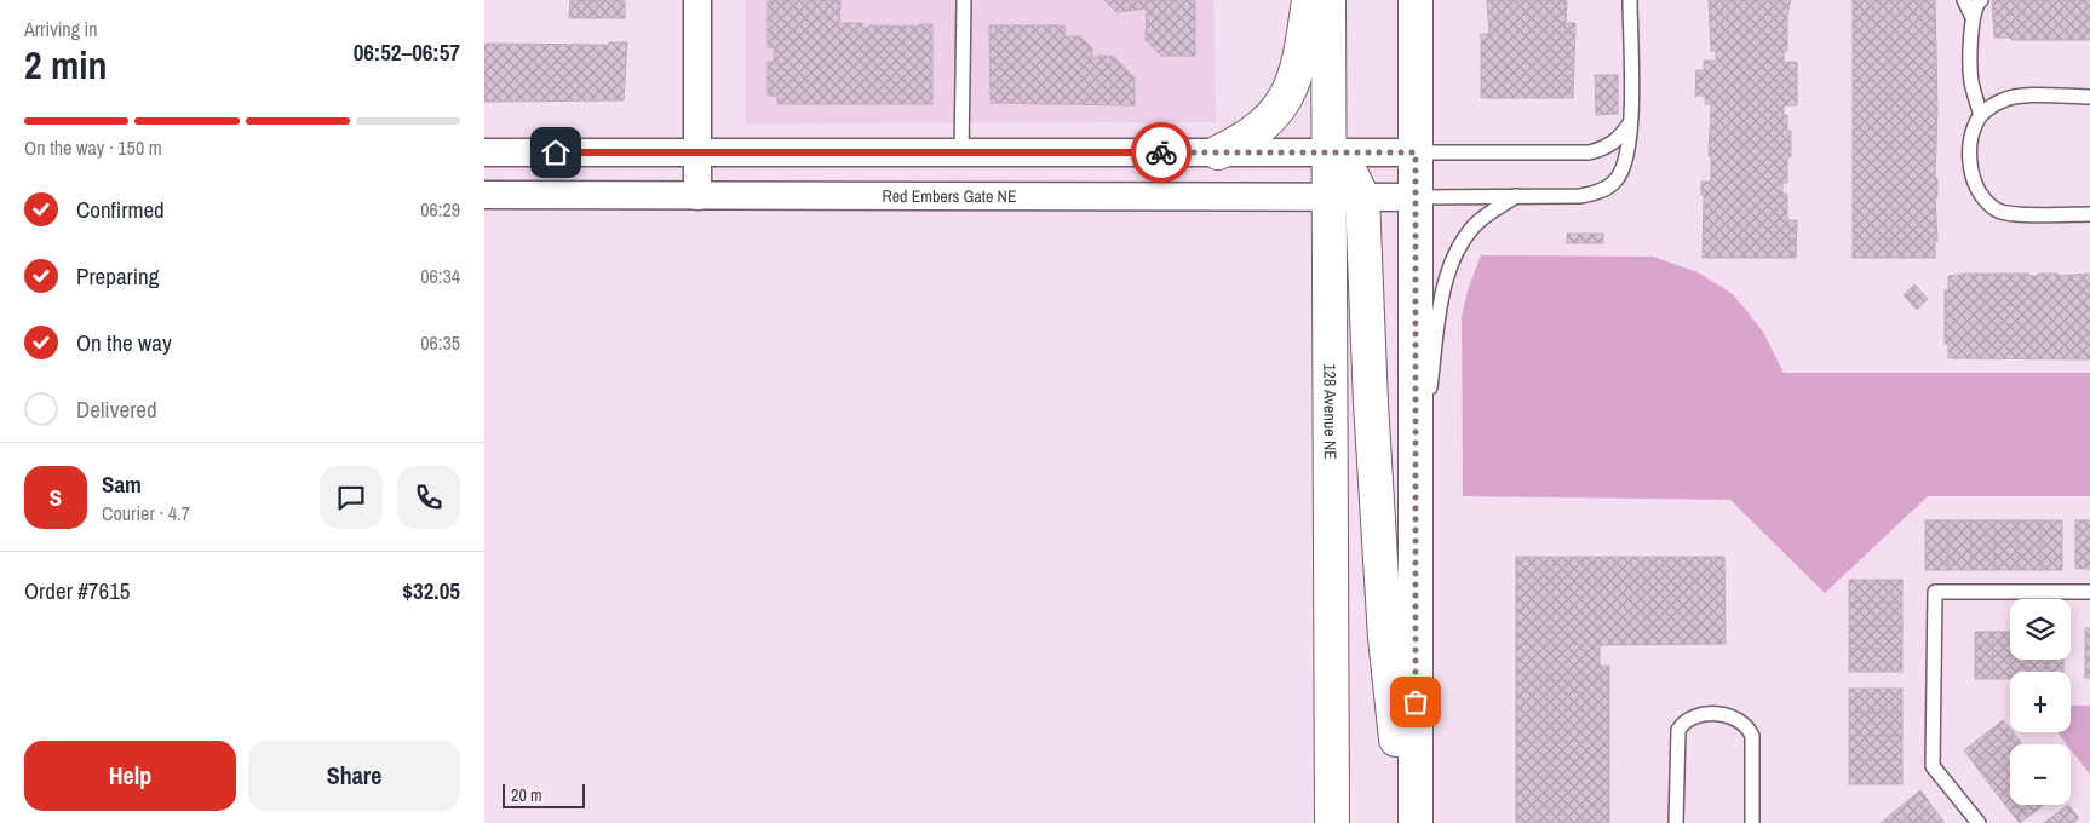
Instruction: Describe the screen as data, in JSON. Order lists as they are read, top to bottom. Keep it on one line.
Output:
{"streets":{"main road":["128 Avenue NE"],"street":["Red Embers Gate NE"]},"crossings":[["Red Embers Gate NE","128 Avenue NE"]],"scale_bar":"20 m","page":{"heading":["2 min","Arriving in","06:52–06:57"],"panel":["Sam","Courier · 4.7","Order #7615","$32.05"],"bar":"On the way · 150 m","list":[["Confirmed","06:29"],["Preparing","06:34"],["On the way","06:35"],"Delivered"],"round":"S","map_buttons":["+","−"],"buttons":["Help","Share"],"scale":"20 m"}}
